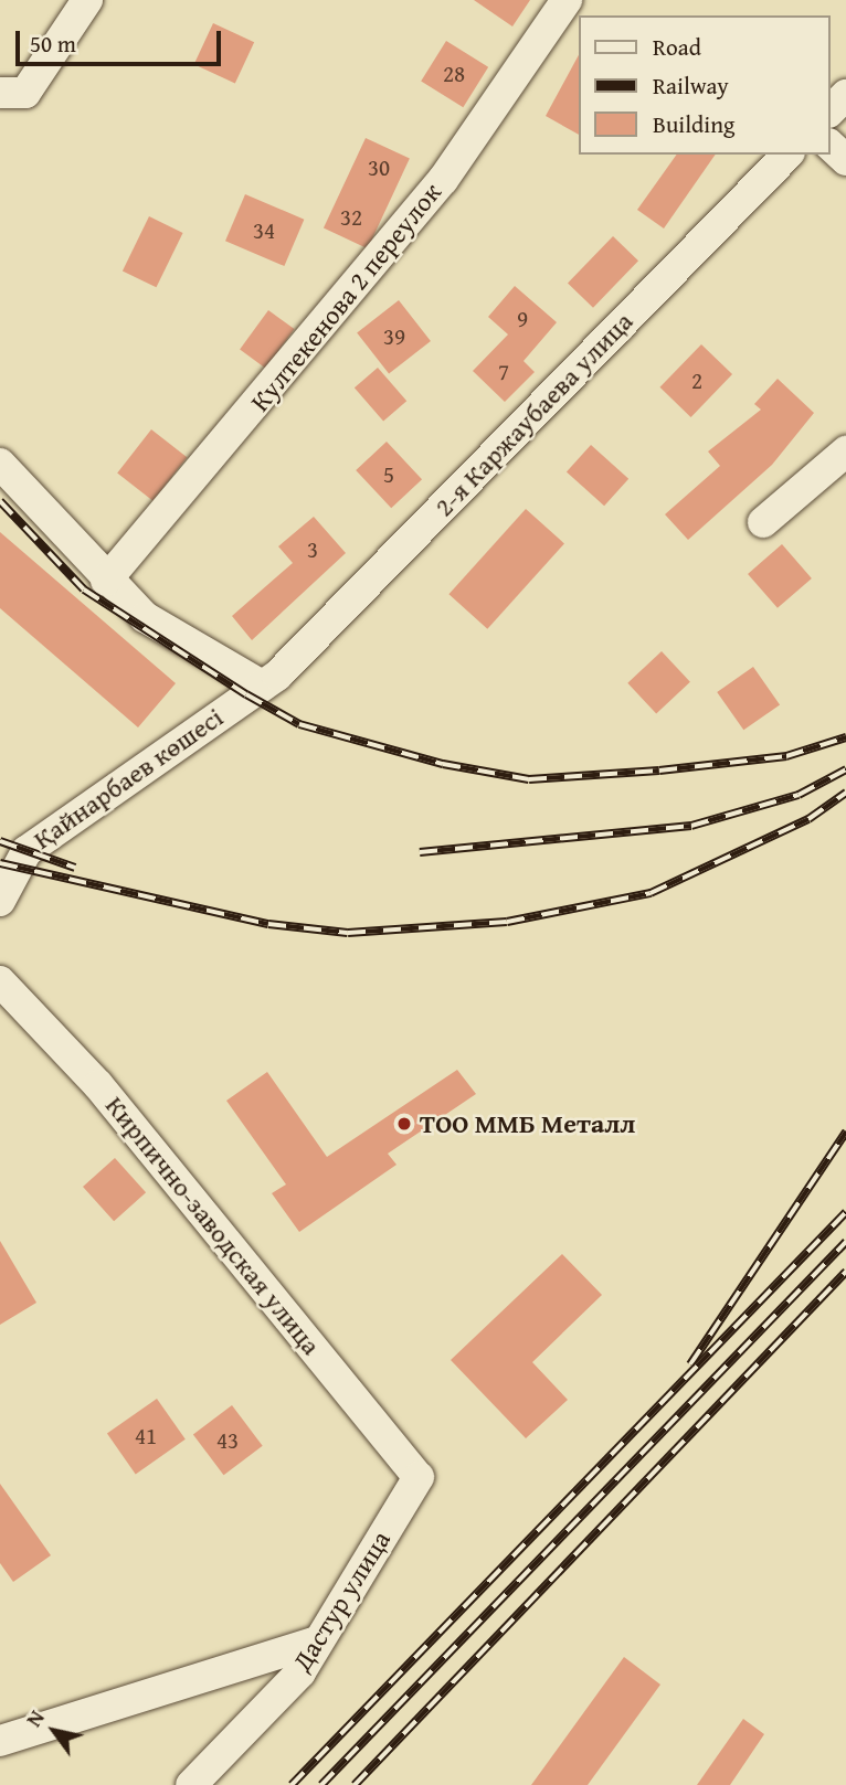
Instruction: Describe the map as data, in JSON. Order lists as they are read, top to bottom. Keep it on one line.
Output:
{"streets":{"street":["Култекенова 2 переулок","2-я Каржаубаева улица","Қайнарбаев көшесі","Кирпично-заводская улица","Дастур улица"]},"crossings":[["2-я Каржаубаева улица","Қайнарбаев көшесі"],["Кирпично-заводская улица","Дастур улица"]],"places":["ТОО ММБ Металл"],"house_numbers":["28","30","32","34","9","39","7","2","5","3","41","43"],"legend":["Road","Railway","Building"],"scale_bar":"50 m","north":"top left"}
